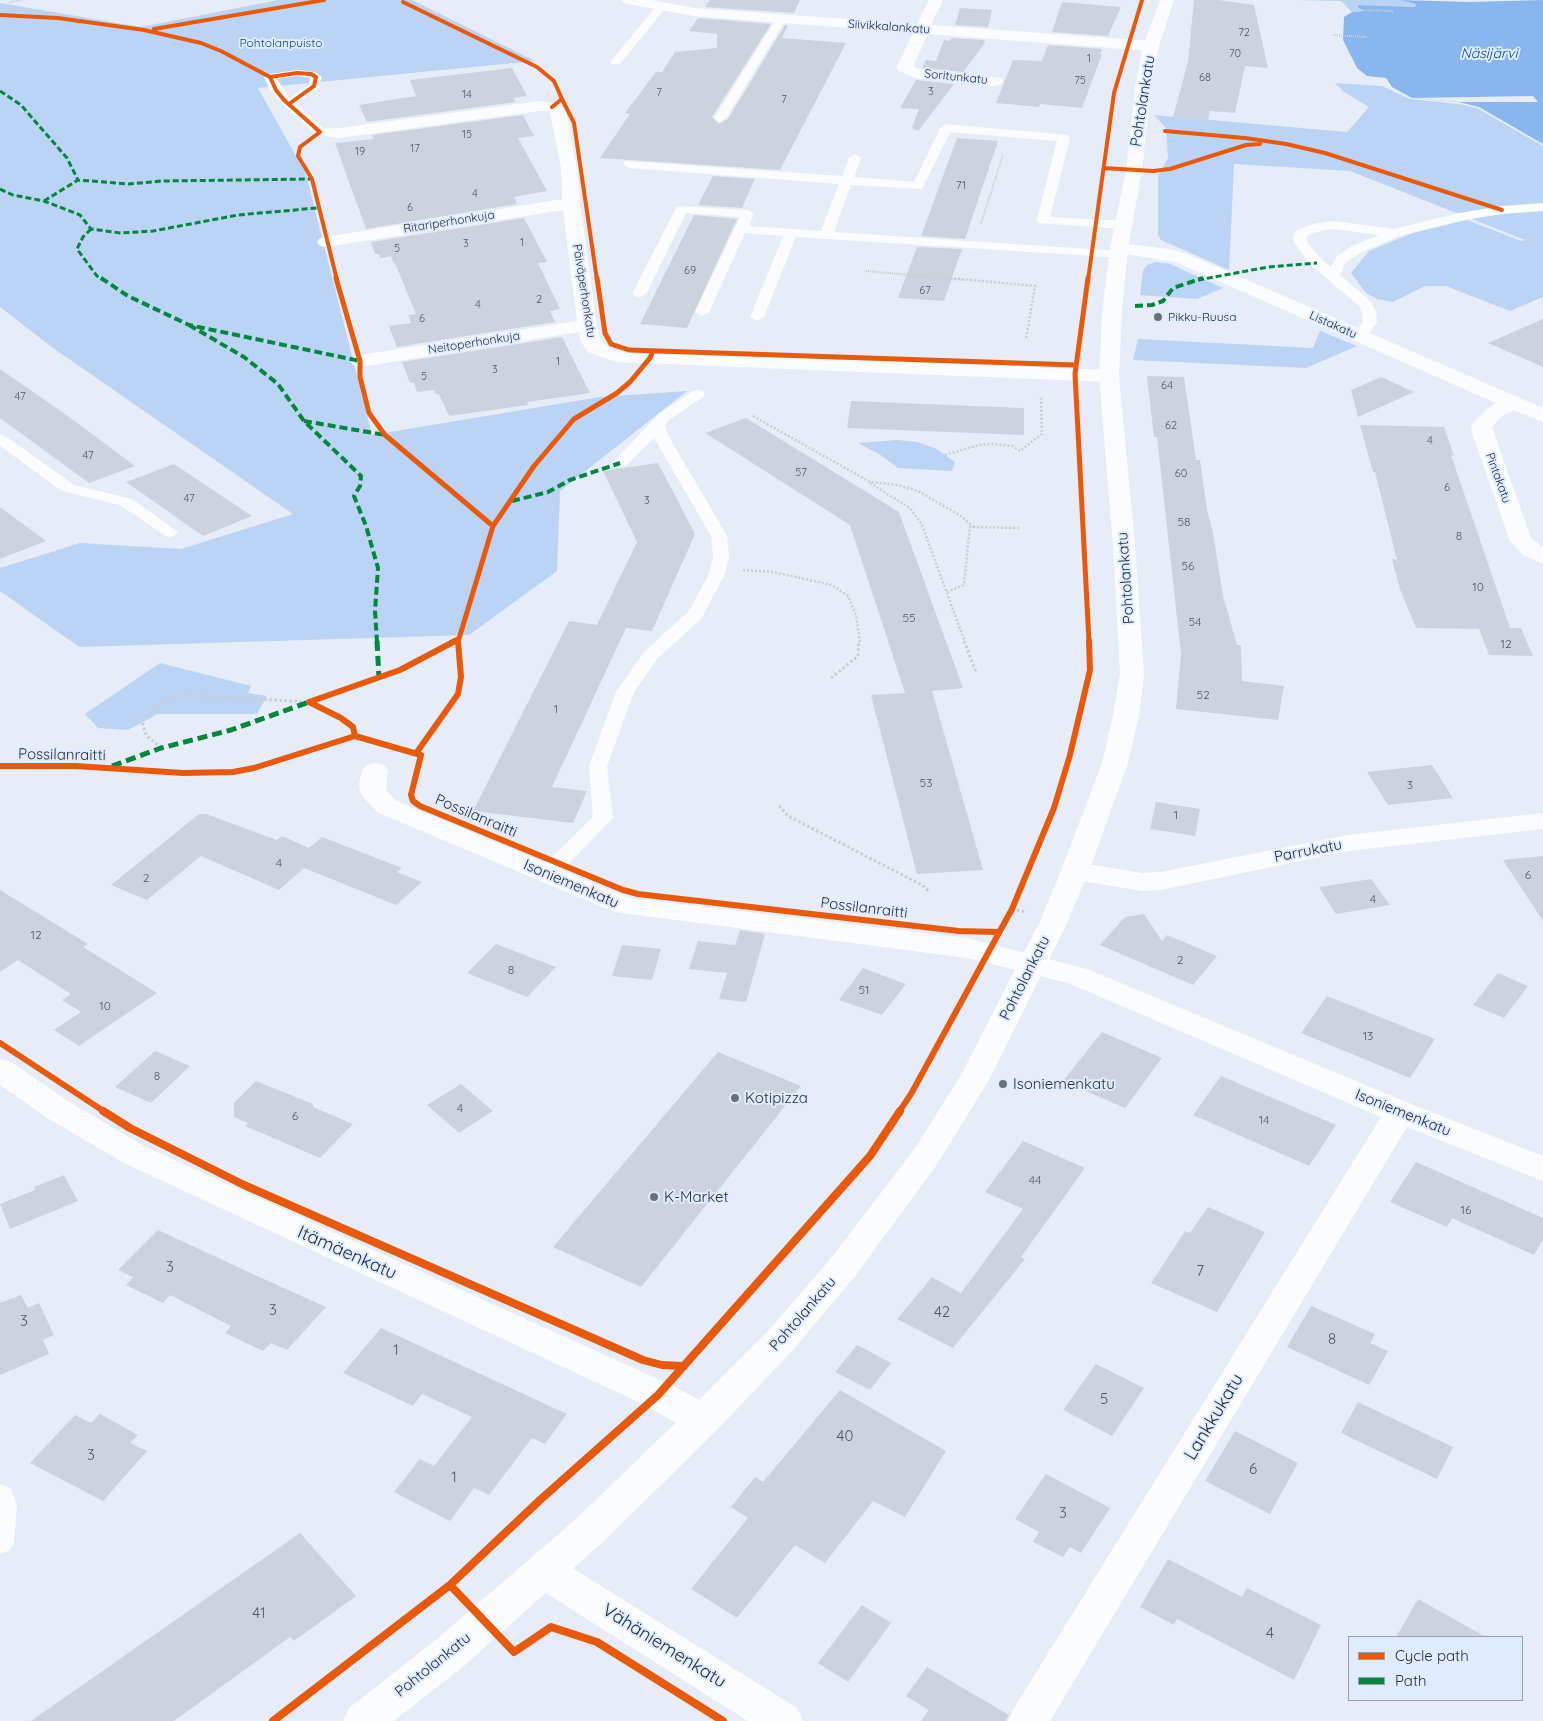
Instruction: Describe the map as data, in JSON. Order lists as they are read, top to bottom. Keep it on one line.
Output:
{"streets":{"street":["Siivikkalankatu","Soritunkatu","Pohtolankatu","Ritariperhonkuja","Päiväperhonkatu","Listakatu","Neitoperhonkuja","Pintakatu","Parrukatu","Isoniemenkatu","Itämäenkatu","Lankkukatu","Vähäniemenkatu"],"cycle path":["Possilanraitti"]},"crossings":[["Siivikkalankatu","Soritunkatu"],["Siivikkalankatu","Pohtolankatu"],["Pohtolankatu","Päiväperhonkatu"],["Pohtolankatu","Listakatu"],["Pohtolankatu","Parrukatu"],["Pohtolankatu","Isoniemenkatu"],["Pohtolankatu","Itämäenkatu"],["Pohtolankatu","Vähäniemenkatu"],["Ritariperhonkuja","Päiväperhonkatu"],["Päiväperhonkatu","Neitoperhonkuja"],["Listakatu","Pintakatu"],["Isoniemenkatu","Lankkukatu"]],"water":["Näsijärvi"],"parks":["Pohtolanpuisto"],"places":["Pikku-Ruusa","Isoniemenkatu","Kotipizza","K-Market"],"house_numbers":["72","70","1","68","75","3","7","14","7","15","17","19","71","4","6","1","3","5","69","67","2","4","6","1","3","5","64","47","62","4","47","57","60","6","47","3","58","8","56","10","55","54","12","52","1","53","3","1","4","6","2","4","12","2","8","51","10","13","8","4","6","14","44","16","3","7","3","42","3","8","1","5","40","3","6","1","3","41","4"],"legend":["Cycle path","Path"]}
